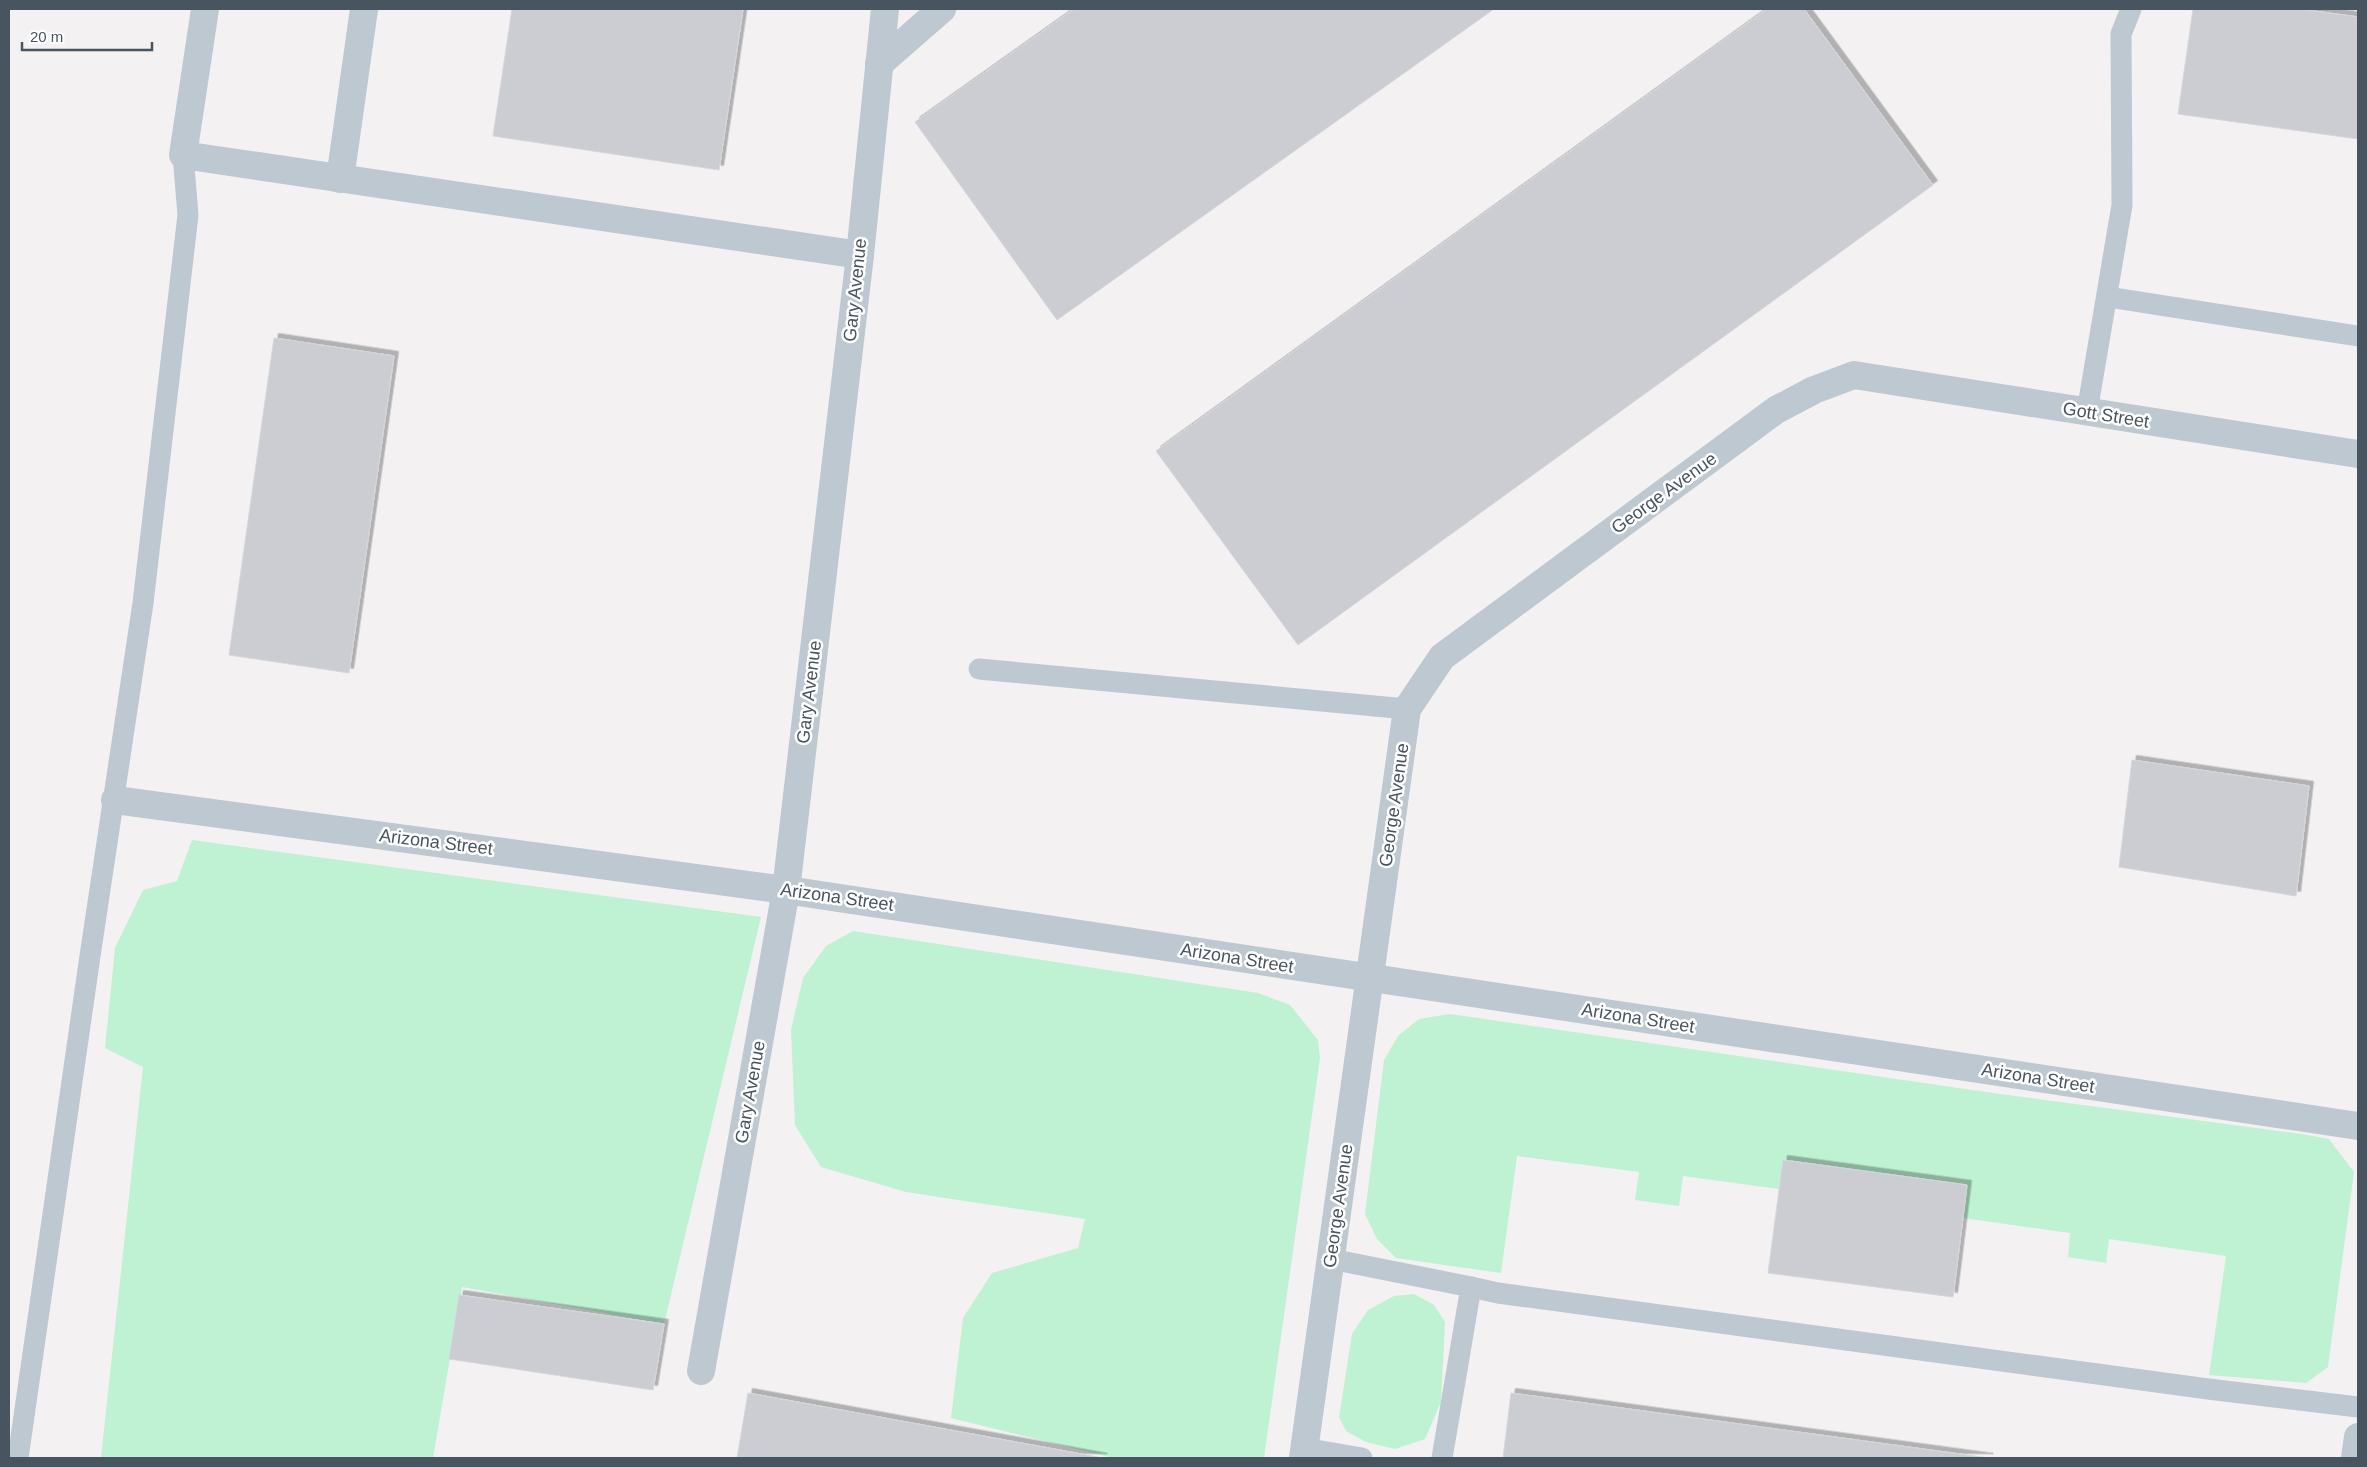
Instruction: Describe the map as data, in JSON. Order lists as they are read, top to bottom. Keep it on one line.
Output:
{"streets":{"street":["Gary Avenue","Gott Street","George Avenue","Arizona Street"]},"crossings":[["Gary Avenue","Arizona Street"],["Gott Street","George Avenue"],["George Avenue","Arizona Street"]],"scale_bar":"20 m"}
